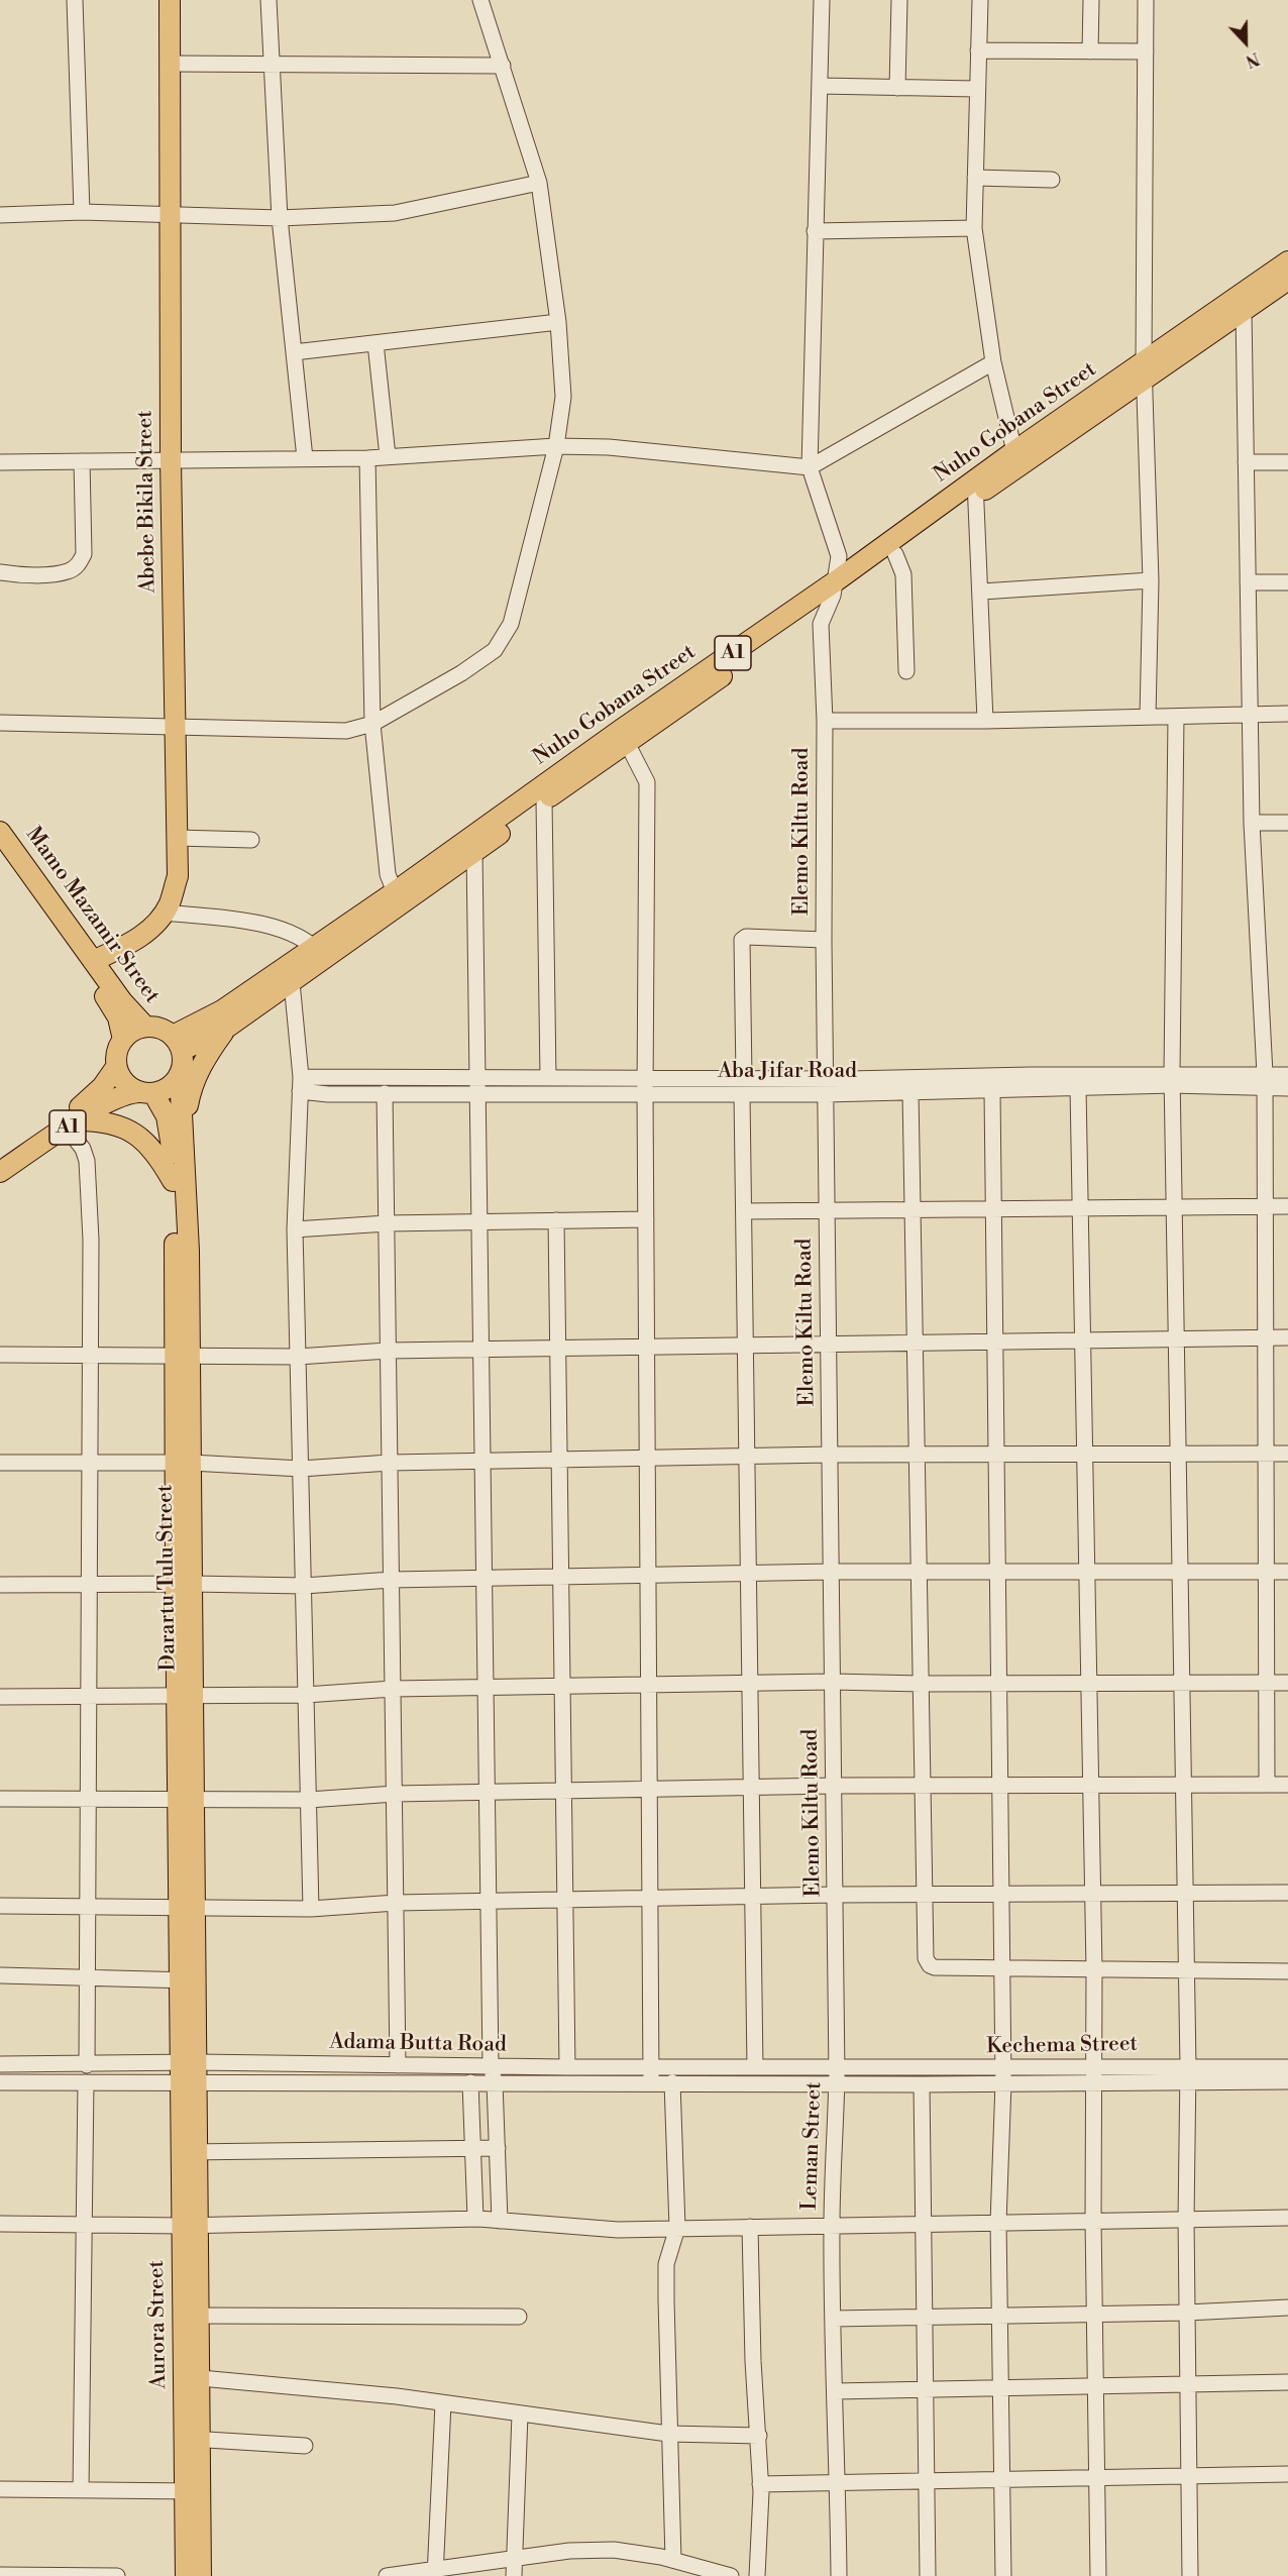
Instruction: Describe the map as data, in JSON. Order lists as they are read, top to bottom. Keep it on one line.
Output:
{"streets":{"main road":["Nuho Gobana Street","Abebe Bikila Street","A1","Mamo Mazamir Street","Darartu Tulu Street","Aurora Street"],"street":["Elemo Kiltu Road","Aba Jifar Road","Adama Butta Road","Kechema Street","Leman Street"]},"crossings":[["Nuho Gobana Street","A1"],["Nuho Gobana Street","Elemo Kiltu Road"],["Nuho Gobana Street","Mamo Mazamir Street"],["Nuho Gobana Street","Darartu Tulu Street"],["Abebe Bikila Street","Mamo Mazamir Street"],["A1","Mamo Mazamir Street"],["A1","Darartu Tulu Street"],["Elemo Kiltu Road","Aba Jifar Road"],["Elemo Kiltu Road","Adama Butta Road"],["Elemo Kiltu Road","Kechema Street"],["Elemo Kiltu Road","Leman Street"],["Mamo Mazamir Street","Darartu Tulu Street"],["Darartu Tulu Street","Adama Butta Road"],["Darartu Tulu Street","Aurora Street"],["Adama Butta Road","Kechema Street"],["Adama Butta Road","Leman Street"],["Adama Butta Road","Aurora Street"],["Kechema Street","Leman Street"]],"north":"bottom"}
